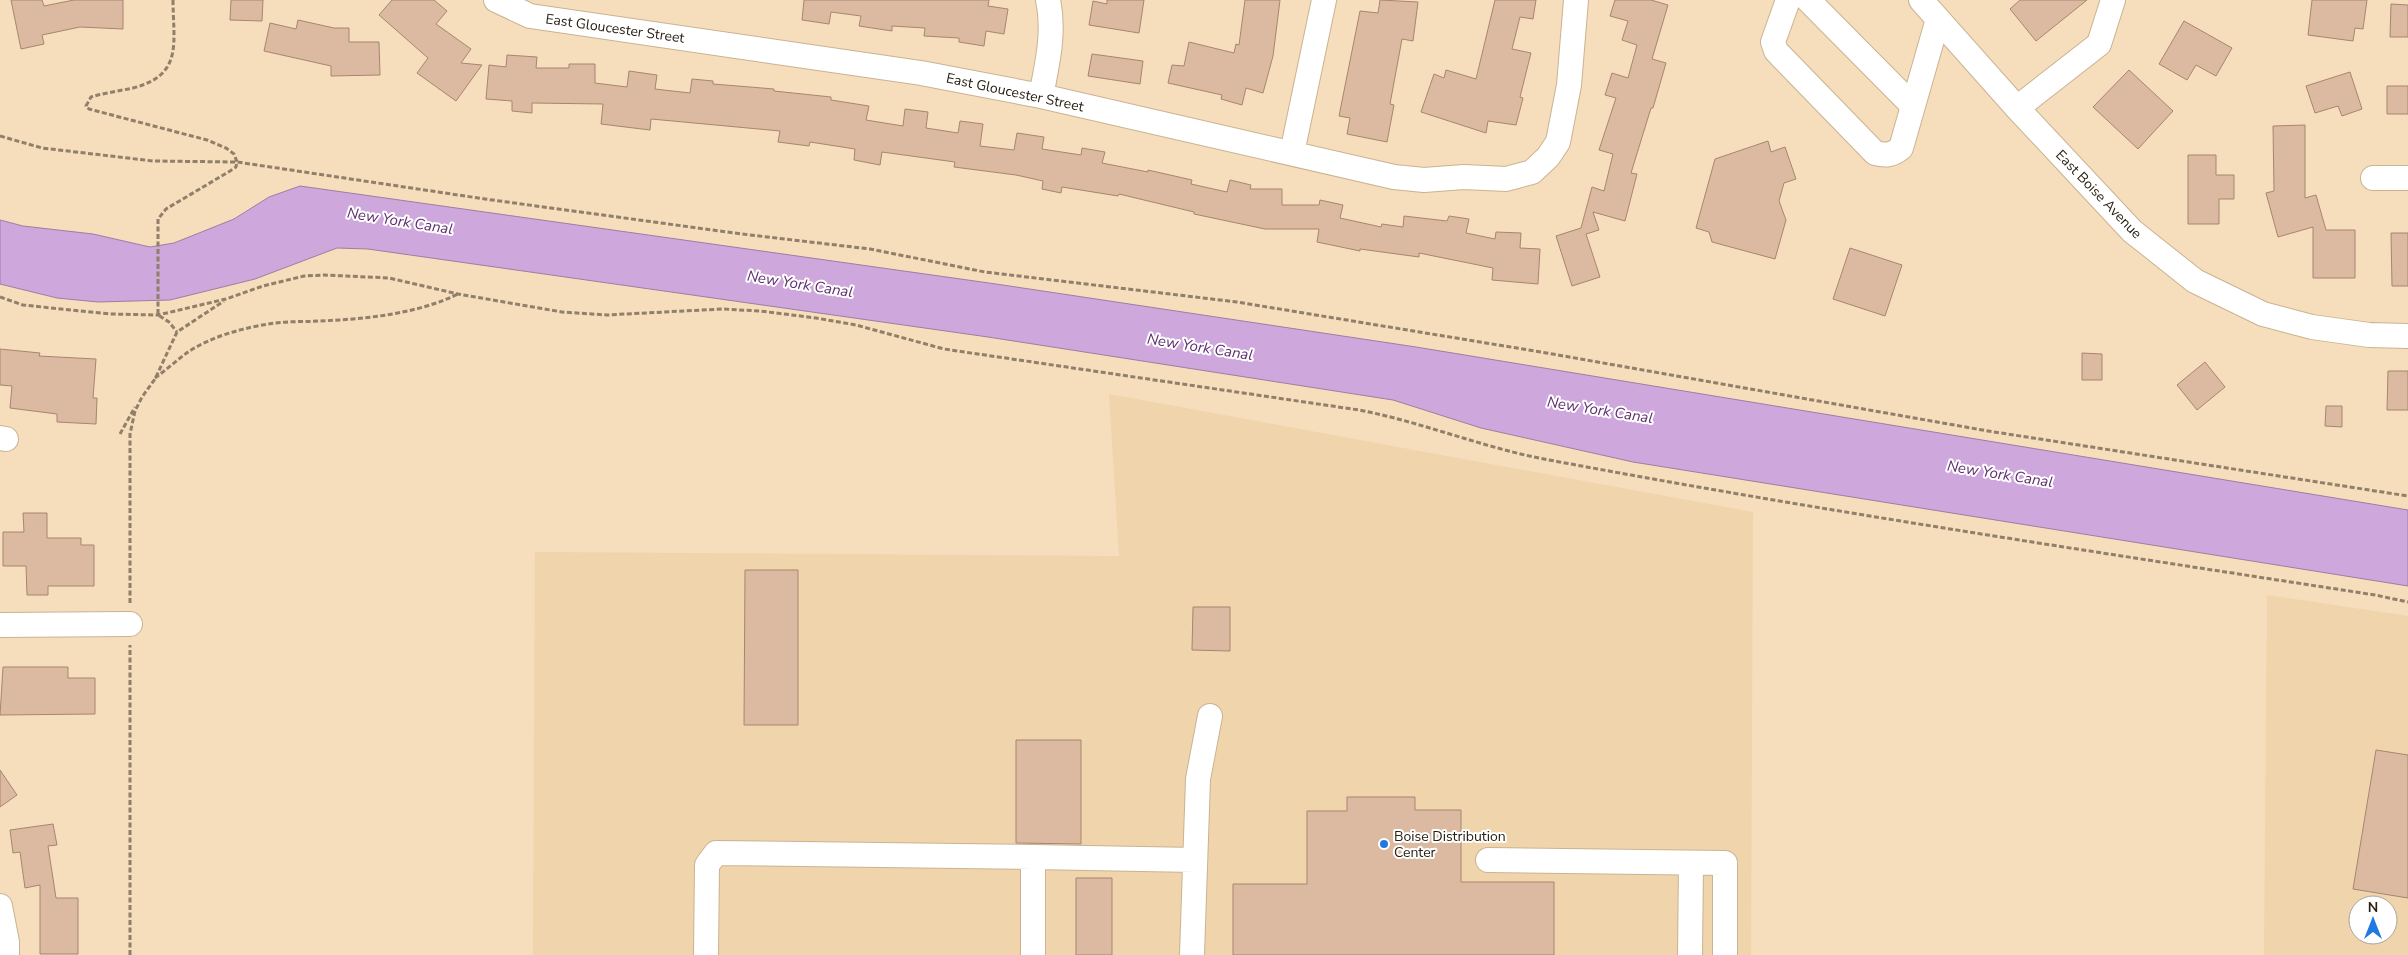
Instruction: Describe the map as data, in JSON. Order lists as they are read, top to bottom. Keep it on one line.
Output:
{"streets":{"street":["East Gloucester Street","East Boise Avenue"]},"water":["New York Canal"],"places":["Boise Distribution Center"],"north":"top"}
